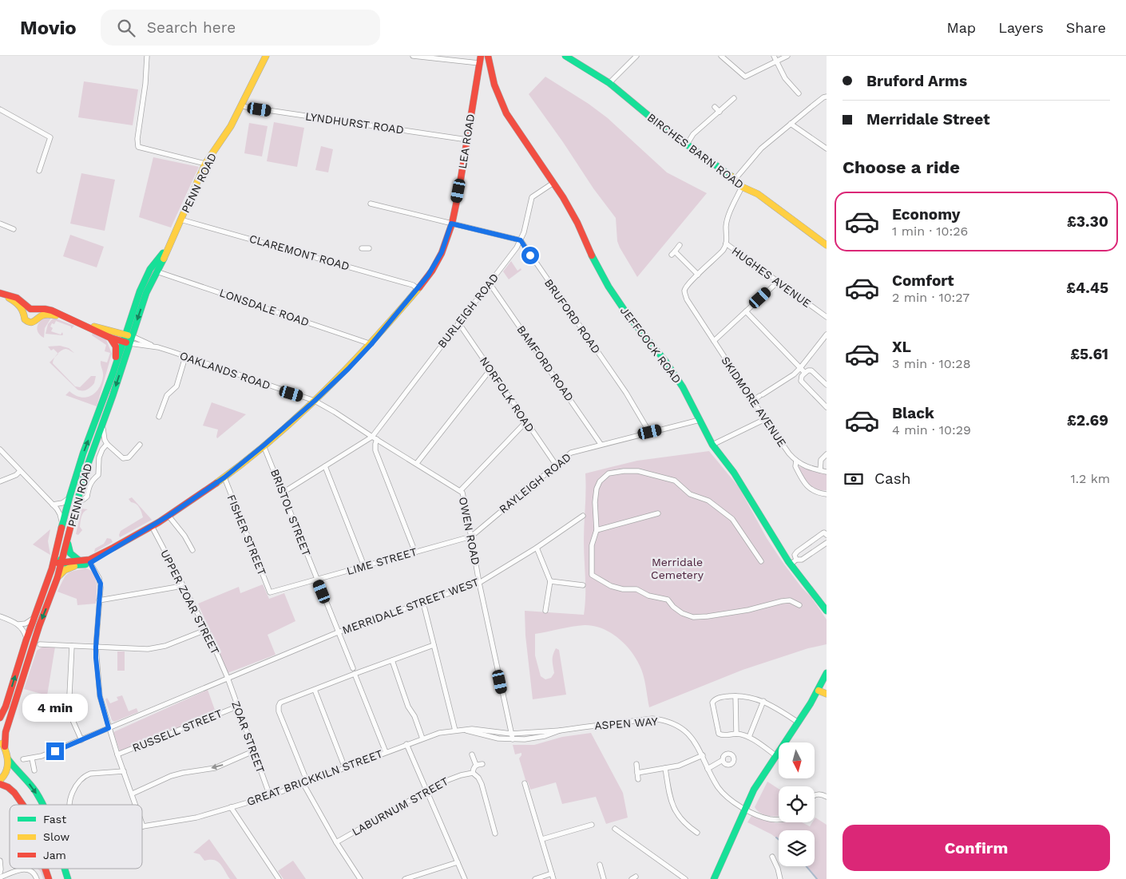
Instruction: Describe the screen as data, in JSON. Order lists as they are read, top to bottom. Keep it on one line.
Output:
{"streets":{"main road":["LEA ROAD","BIRCHES BARN ROAD","PENN ROAD","JEFFCOCK ROAD"],"street":["LYNDHURST ROAD","CLAREMONT ROAD","HUGHES AVENUE","LONSDALE ROAD","BURLEIGH ROAD","BRUFORD ROAD","BAMFORD ROAD","OAKLANDS ROAD","NORFOLK ROAD","SKIDMORE AVENUE","RAYLEIGH ROAD","BRISTOL STREET","OWEN ROAD","FISHER STREET","LIME STREET","UPPER ZOAR STREET","MERRIDALE STREET WEST","ASPEN WAY","RUSSELL STREET","ZOAR STREET","GREAT BRICKKILN STREET","LABURNUM STREET"]},"crossings":[["LYNDHURST ROAD","LEA ROAD"],["LYNDHURST ROAD","PENN ROAD"],["LEA ROAD","PENN ROAD"],["LEA ROAD","CLAREMONT ROAD"],["LEA ROAD","LONSDALE ROAD"],["LEA ROAD","OAKLANDS ROAD"],["LEA ROAD","BRISTOL STREET"],["LEA ROAD","OWEN ROAD"],["LEA ROAD","FISHER STREET"],["LEA ROAD","UPPER ZOAR STREET"],["BIRCHES BARN ROAD","HUGHES AVENUE"],["PENN ROAD","CLAREMONT ROAD"],["PENN ROAD","LONSDALE ROAD"],["PENN ROAD","OAKLANDS ROAD"],["BURLEIGH ROAD","BRUFORD ROAD"],["BURLEIGH ROAD","JEFFCOCK ROAD"],["BURLEIGH ROAD","BAMFORD ROAD"],["BURLEIGH ROAD","NORFOLK ROAD"],["BURLEIGH ROAD","OWEN ROAD"],["BRUFORD ROAD","RAYLEIGH ROAD"],["JEFFCOCK ROAD","RAYLEIGH ROAD"],["BAMFORD ROAD","RAYLEIGH ROAD"],["OAKLANDS ROAD","OWEN ROAD"],["NORFOLK ROAD","RAYLEIGH ROAD"],["RAYLEIGH ROAD","OWEN ROAD"],["RAYLEIGH ROAD","LIME STREET"],["BRISTOL STREET","LIME STREET"],["BRISTOL STREET","MERRIDALE STREET WEST"],["BRISTOL STREET","GREAT BRICKKILN STREET"],["OWEN ROAD","LIME STREET"],["OWEN ROAD","MERRIDALE STREET WEST"],["OWEN ROAD","ASPEN WAY"],["OWEN ROAD","GREAT BRICKKILN STREET"],["FISHER STREET","LIME STREET"],["UPPER ZOAR STREET","MERRIDALE STREET WEST"],["UPPER ZOAR STREET","ZOAR STREET"],["MERRIDALE STREET WEST","ZOAR STREET"],["ASPEN WAY","GREAT BRICKKILN STREET"],["RUSSELL STREET","ZOAR STREET"],["ZOAR STREET","GREAT BRICKKILN STREET"]],"parks":["Merridale Cemetery"],"legend":["Fast","Slow","Jam"],"north":"bottom","page":{"header":"Movio","search":"Search here","nav":["Map","Layers","Share"],"banner":["Bruford Arms","Merridale Street"],"heading":"Choose a ride","list":[{"name":"Economy","note":"1 min · 10:26","value":"£3.30"},{"name":"Comfort","note":"2 min · 10:27","value":"£4.45"},{"name":"XL","note":"3 min · 10:28","value":"£5.61"},{"name":"Black","note":"4 min · 10:29","value":"£2.69"}],"pay":["Cash","1.2 km"],"bubble":"4 min","buttons":"Confirm"}}
